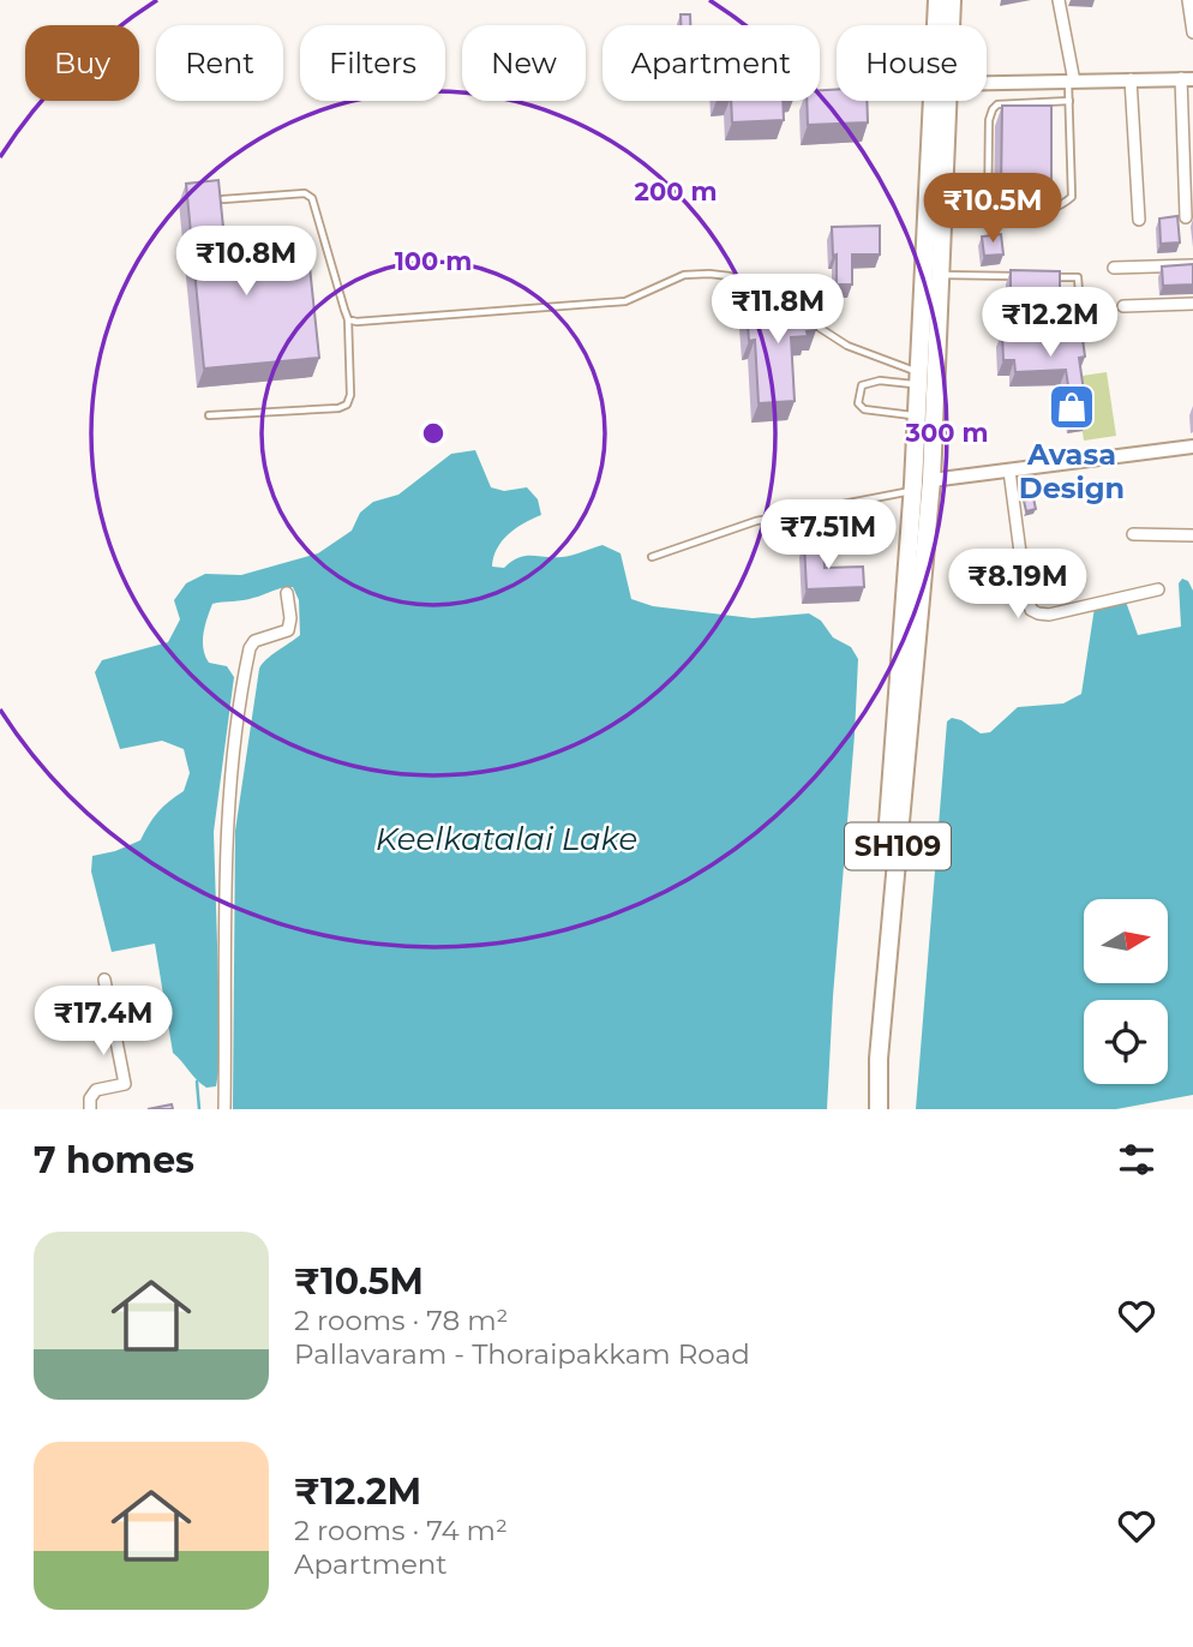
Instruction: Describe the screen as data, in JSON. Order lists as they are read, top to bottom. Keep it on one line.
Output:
{"streets":{"main road":["SH109"]},"water":["Keelkatalai Lake"],"places":{"shop":["Avasa Design"]},"north":"right","page":{"chip":["Buy","Rent","Filters","New","Apartment","House"],"price":["₹10.5M","₹10.8M","₹11.8M","₹12.2M","₹7.51M","₹8.19M","₹17.4M"],"heading":"7 homes","list":[{"name":"₹10.5M","note":"2 rooms · 78 m² · Pallavaram - Thoraipakkam Road"},{"name":"₹12.2M","note":"2 rooms · 74 m² · Apartment"}]},"rings":["200 m","100 m","300 m"]}
